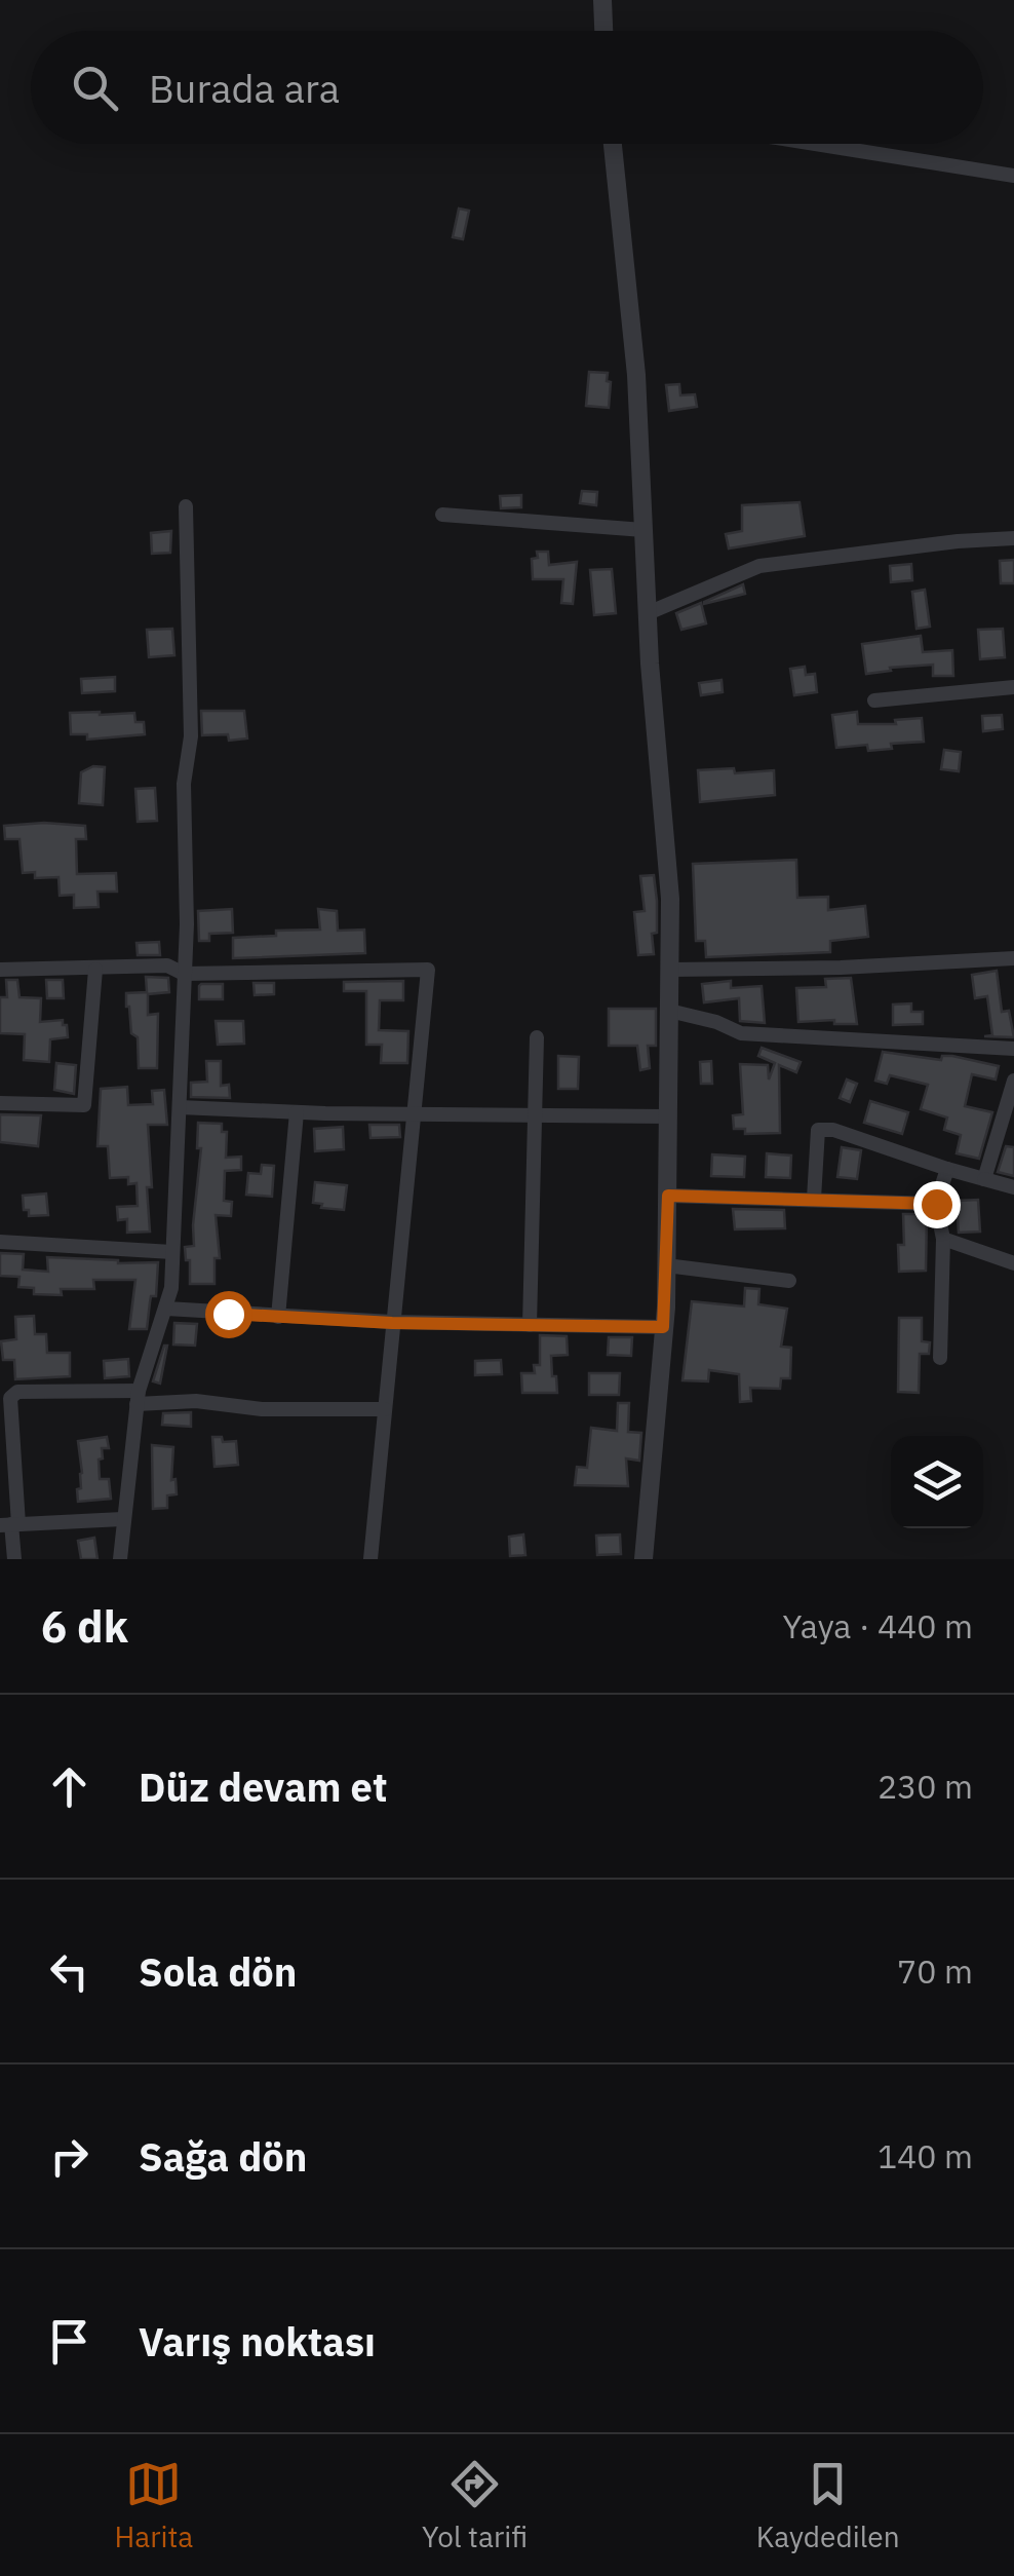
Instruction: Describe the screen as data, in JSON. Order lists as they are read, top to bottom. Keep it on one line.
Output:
{"page":{"search":"Burada ara","heading":["6 dk","Yaya · 440 m"],"list":[["Düz devam et","230 m"],["Sola dön","70 m"],["Sağa dön","140 m"],"Varış noktası"],"nav":["Harita","Yol tarifi","Kaydedilen"]}}
